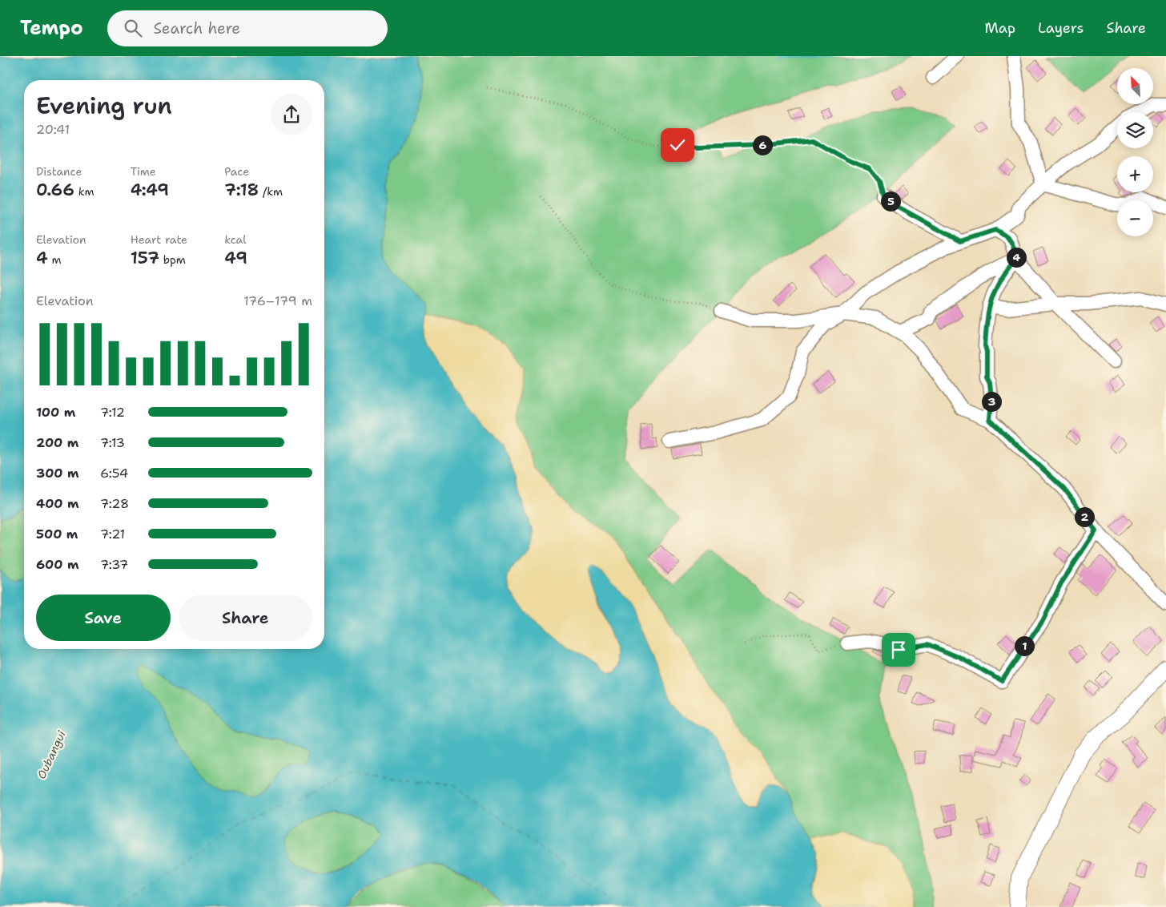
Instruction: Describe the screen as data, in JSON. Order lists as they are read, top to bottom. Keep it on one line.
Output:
{"water":["Oubangui"],"north":"top left","page":{"header":"Tempo","search":"Search here","nav":["Map","Layers","Share"],"map_buttons":["+","−"],"heading":["Evening run","20:41"],"pins":["6","5","4","3","2","1"],"stats":[["Distance","0.66 km"],["Time","4:49"],["Pace","7:18 /km"],["Elevation","4 m"],["Heart rate","157 bpm"],["kcal","49"]],"chart":["Elevation","176–179 m"],"list":[{"name":"100 m","note":"7:12"},{"name":"200 m","note":"7:13"},{"name":"300 m","note":"6:54"},{"name":"400 m","note":"7:28"},{"name":"500 m","note":"7:21"},{"name":"600 m","note":"7:37"}],"buttons":["Save","Share"]}}
